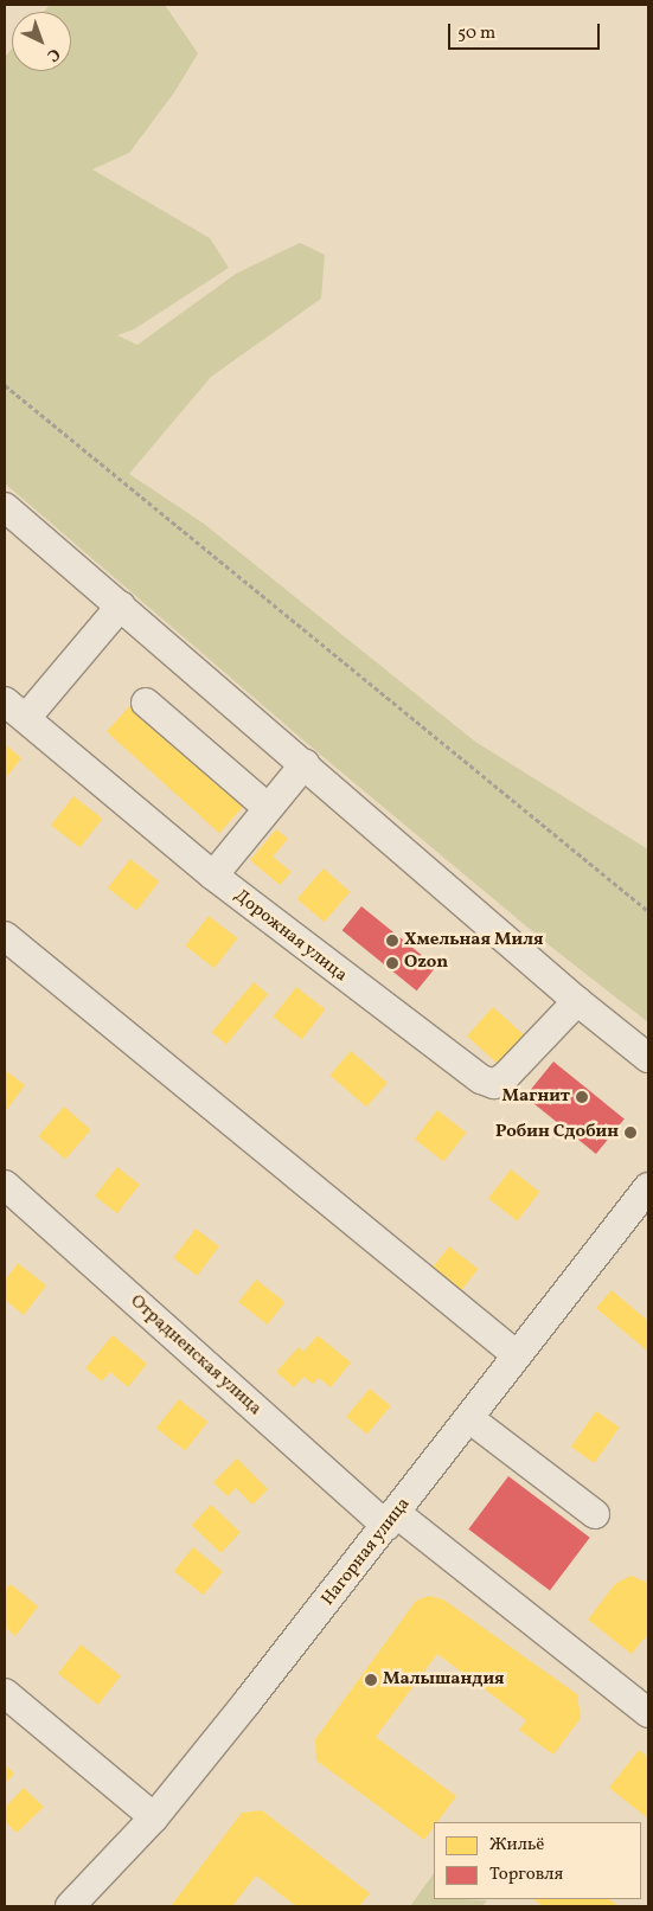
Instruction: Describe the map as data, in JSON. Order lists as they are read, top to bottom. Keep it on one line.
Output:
{"streets":{"street":["Дорожная улица","Отрадненская улица","Нагорная улица"]},"crossings":[["Отрадненская улица","Нагорная улица"]],"places":["Хмельная Миля","Ozon","Магнит","Робин Сдобин","Малышандия"],"legend":["Жильё","Торговля"],"scale_bar":"50 m","north":"bottom right"}
